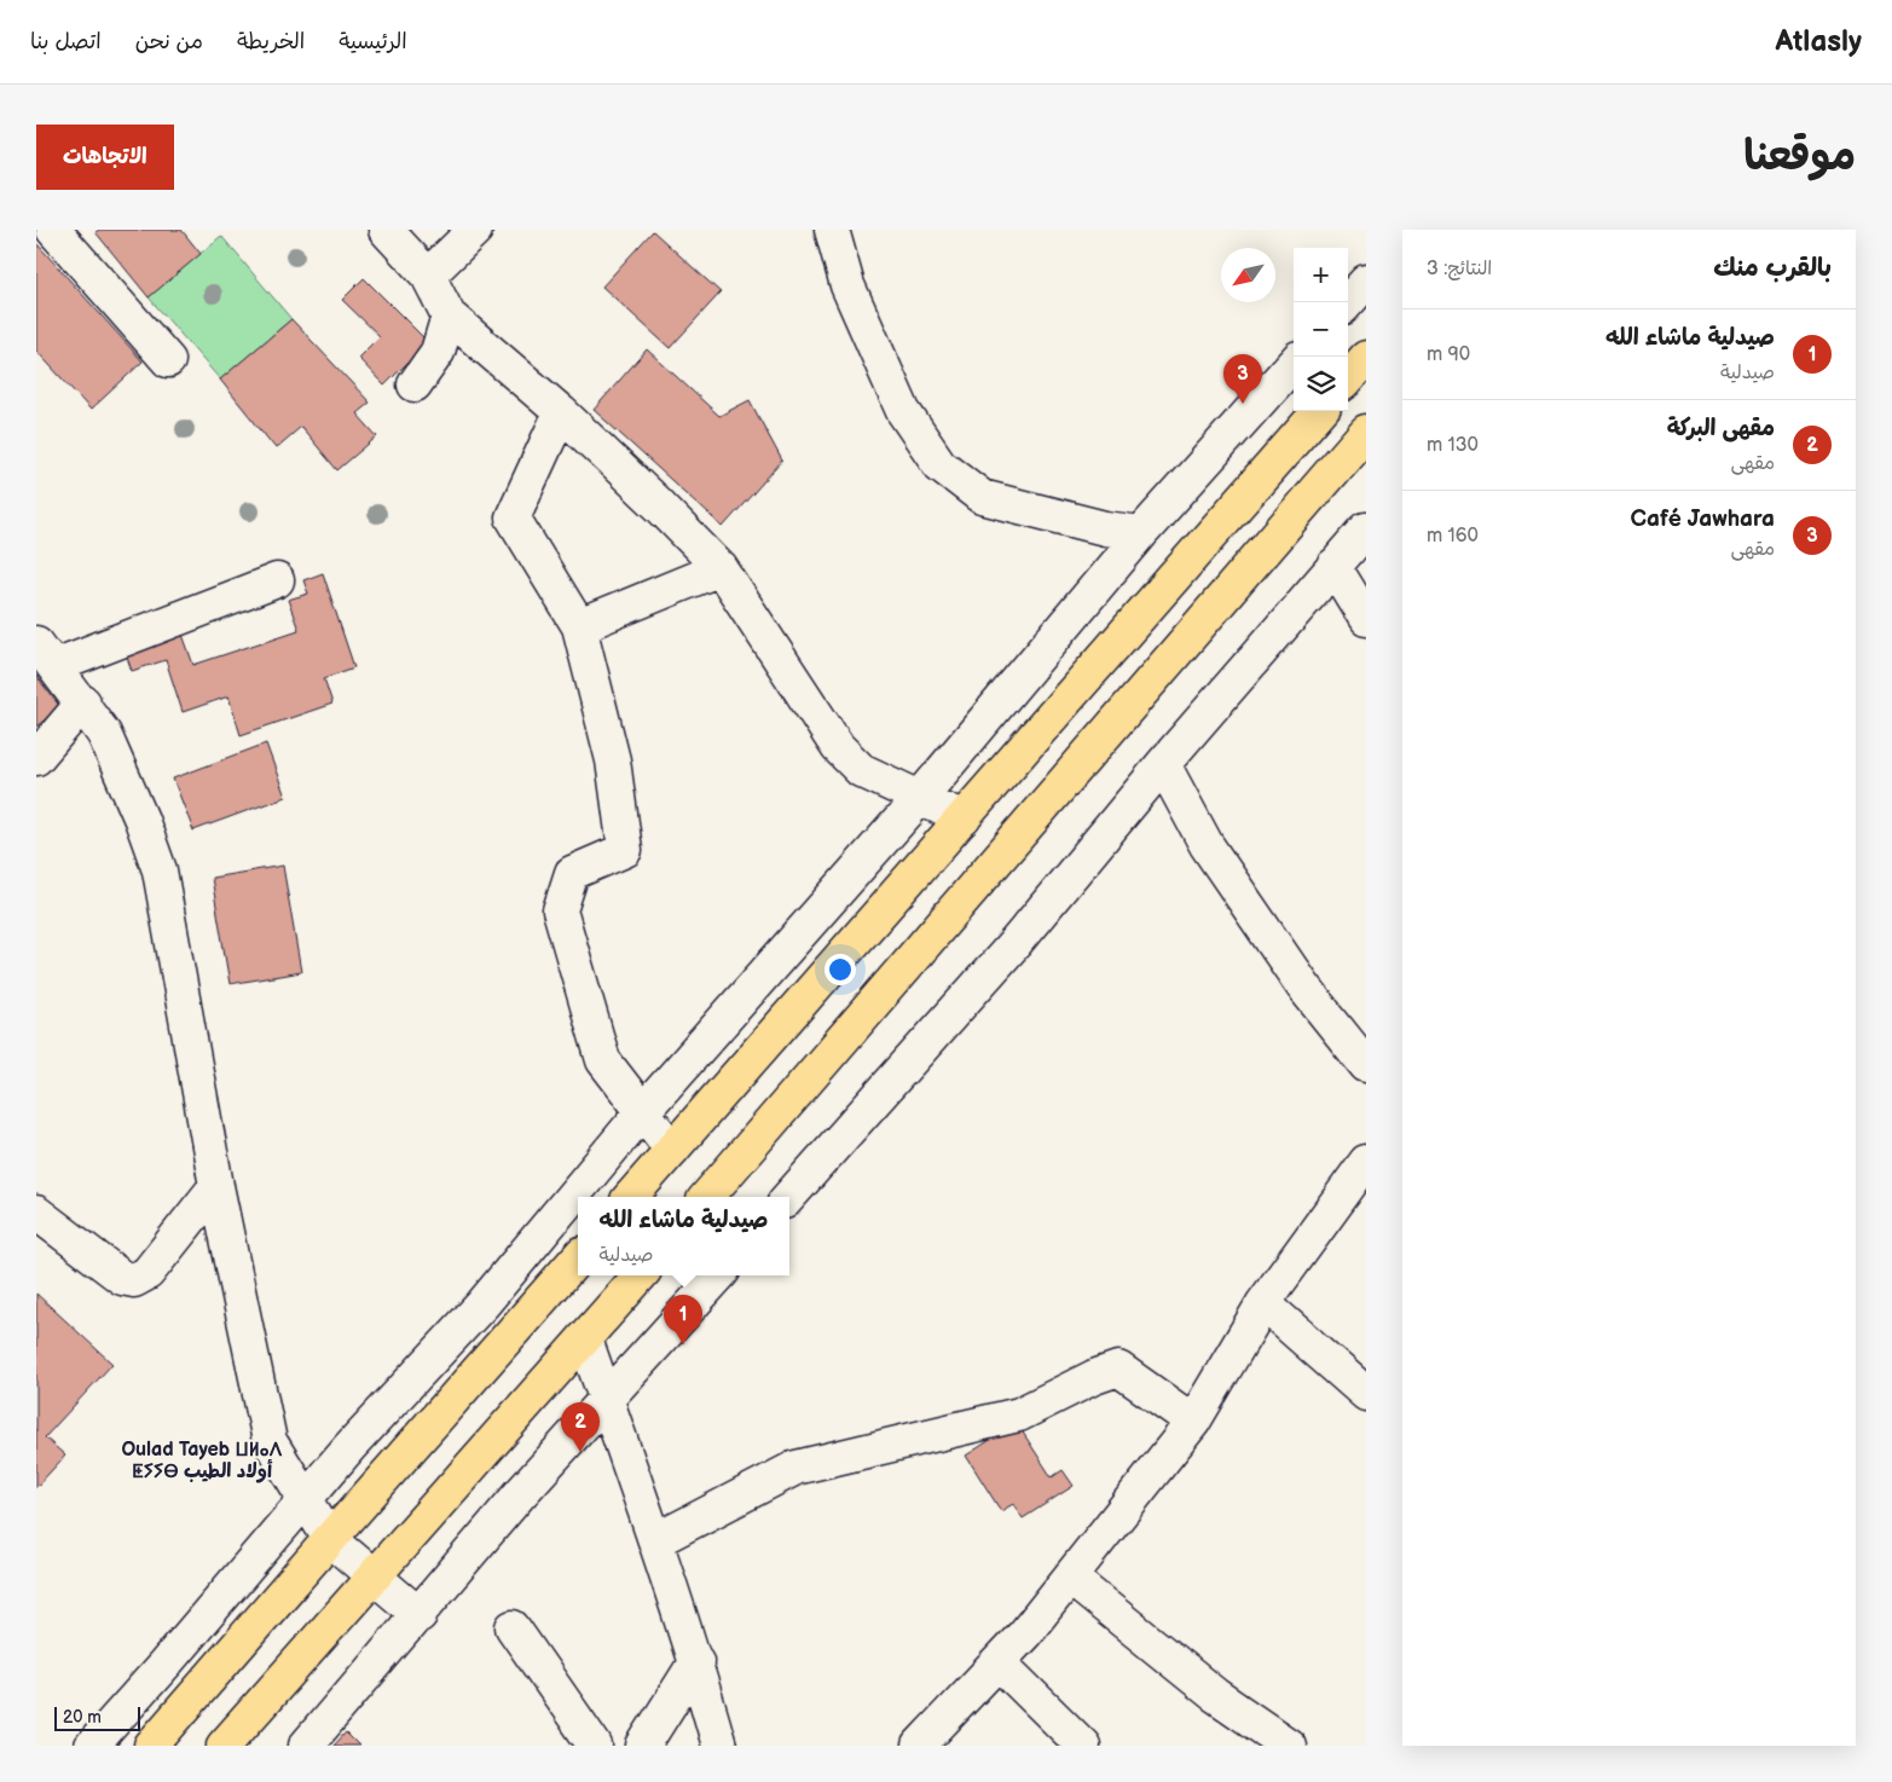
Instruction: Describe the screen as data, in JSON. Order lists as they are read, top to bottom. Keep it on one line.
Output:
{"districts":["Oulad Tayeb ⵡⵍⴰⴷ ⵟⵢⵢⴱ أولاد الطيب"],"scale_bar":"20 m","north":"bottom left","page":{"header":"Atlasly","nav":["الرئيسية","الخريطة","من نحن","اتصل بنا"],"title":"موقعنا","buttons":"الاتجاهات","heading":["بالقرب منك","النتائج: 3"],"map_buttons":["+","−"],"list":[{"mark":"1","name":"صيدلية ماشاء الله","note":"صيدلية","value":"90 m"},{"mark":"2","name":"مقهى البركة","note":"مقهى","value":"130 m"},{"mark":"3","name":"Café Jawhara","note":"مقهى","value":"160 m"}],"pins":["3","1","2"],"popup":["صيدلية ماشاء الله","صيدلية"],"scale":"20 m"}}
